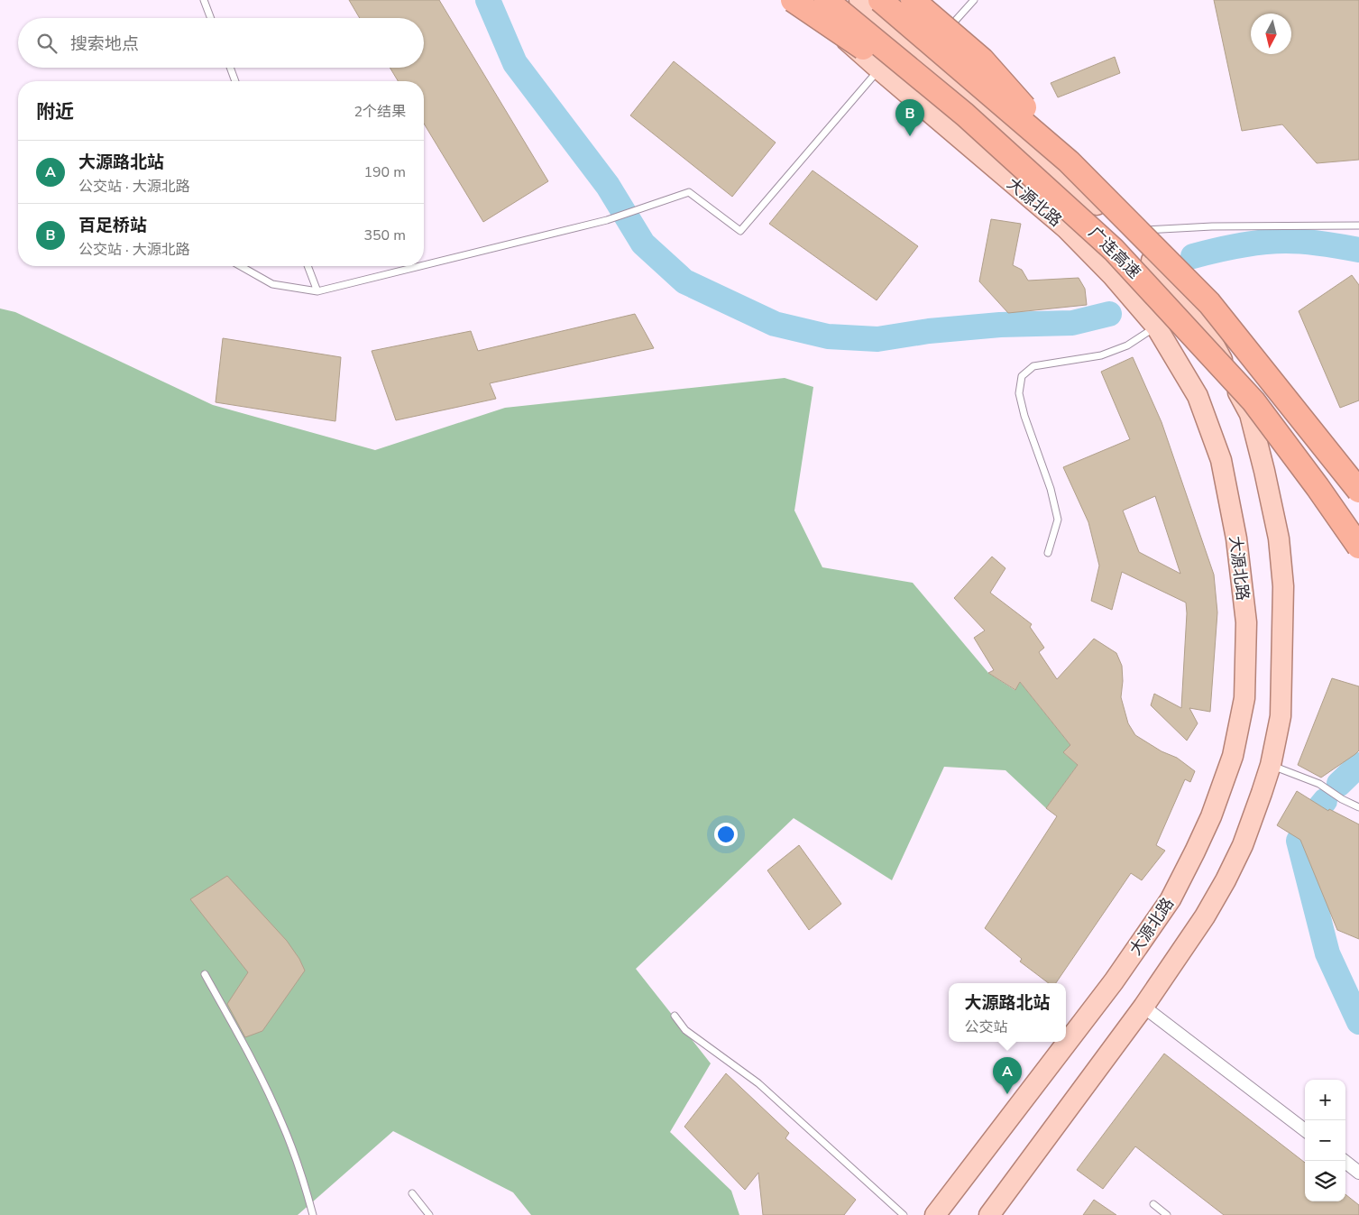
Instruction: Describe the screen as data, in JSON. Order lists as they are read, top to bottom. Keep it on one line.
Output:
{"streets":{"highway":["广连高速"],"main road":["大源北路"]},"north":"bottom","page":{"search":"搜索地点","heading":["附近","2个结果"],"pins":["B","A"],"list":[{"mark":"A","name":"大源路北站","note":"公交站 · 大源北路","value":"190 m"},{"mark":"B","name":"百足桥站","note":"公交站 · 大源北路","value":"350 m"}],"popup":["大源路北站","公交站"],"map_buttons":["+","−"]}}
